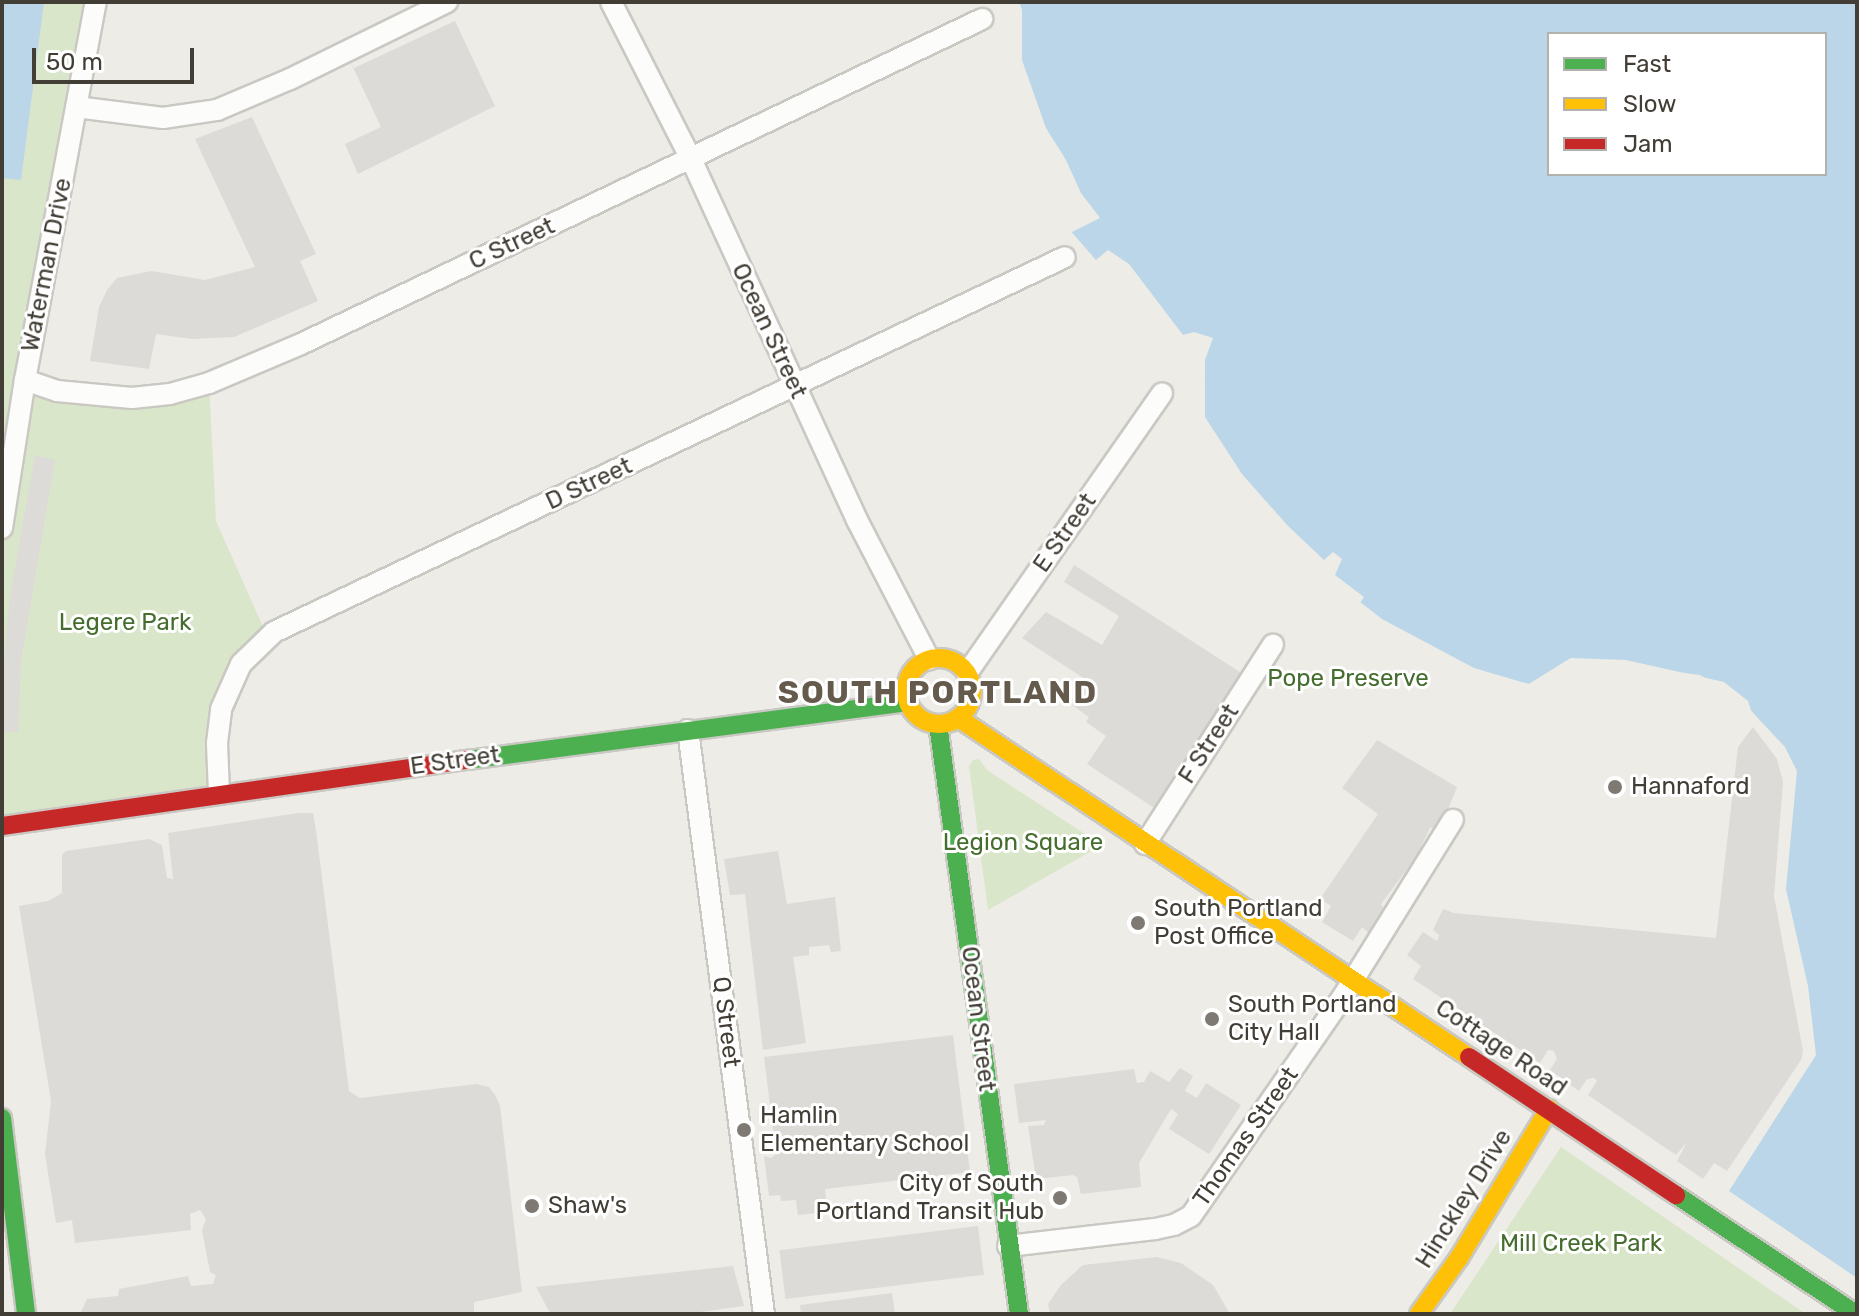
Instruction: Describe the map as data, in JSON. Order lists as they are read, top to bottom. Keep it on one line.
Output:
{"streets":{"street":["C Street","Waterman Drive","Ocean Street","D Street","E Street","F Street","Q Street","Cottage Road","Thomas Street","Hinckley Drive"]},"crossings":[["C Street","Waterman Drive"],["C Street","Ocean Street"],["Ocean Street","D Street"],["Ocean Street","E Street"],["Ocean Street","Cottage Road"],["Ocean Street","Thomas Street"],["D Street","E Street"],["E Street","Q Street"],["E Street","Cottage Road"],["F Street","Cottage Road"],["Cottage Road","Thomas Street"],["Cottage Road","Hinckley Drive"]],"districts":["SOUTH PORTLAND"],"parks":["Legere Park","Pope Preserve","Legion Square","Mill Creek Park"],"places":["Hannaford","South Portland Post Office","South Portland City Hall","Hamlin Elementary School","City of South Portland Transit Hub","Shaw's"],"legend":["Fast","Slow","Jam"],"scale_bar":"50 m"}
